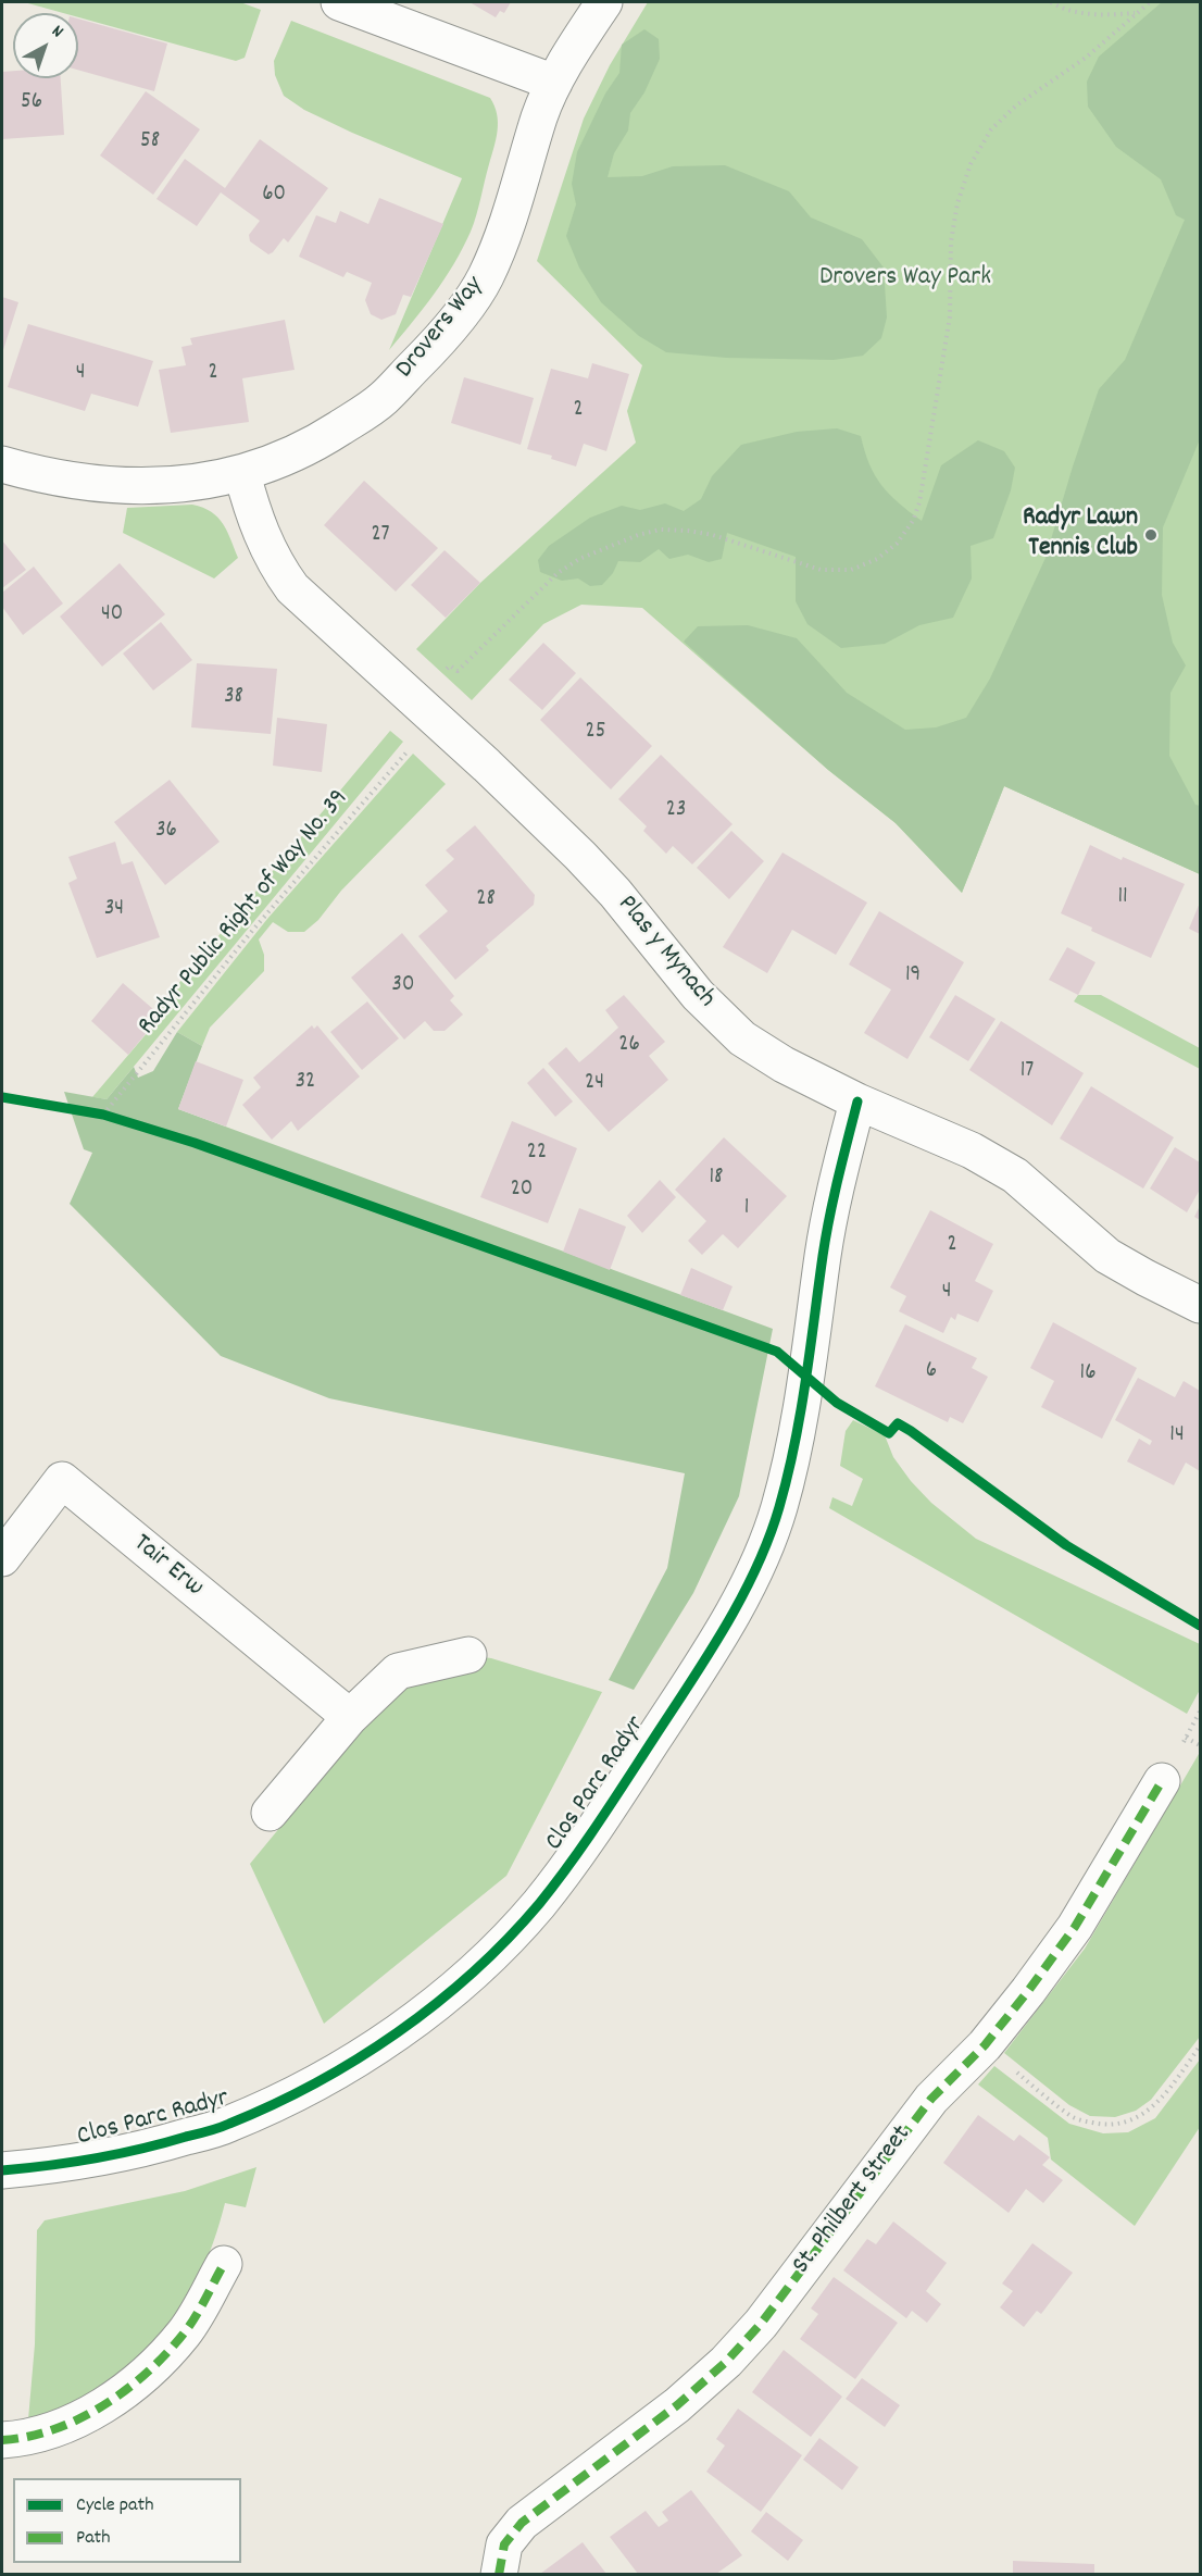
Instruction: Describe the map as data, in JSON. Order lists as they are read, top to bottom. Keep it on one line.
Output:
{"streets":{"street":["Drovers Way","Plas y Mynach","Tair Erw","Clos Parc Radyr","St. Philbert Street"],"path":["Radyr Public Right of Way No. 39"]},"crossings":[["Drovers Way","Plas y Mynach"],["Plas y Mynach","Clos Parc Radyr"]],"parks":["Drovers Way Park"],"places":["Radyr Lawn Tennis Club"],"house_numbers":["56","58","60","4","2","2","27","40","38","25","23","36","11","28","34","19","30","26","17","32","24","22","18","20","1","2","4","6","16","14"],"legend":["Cycle path","Path"],"north":"top right"}
